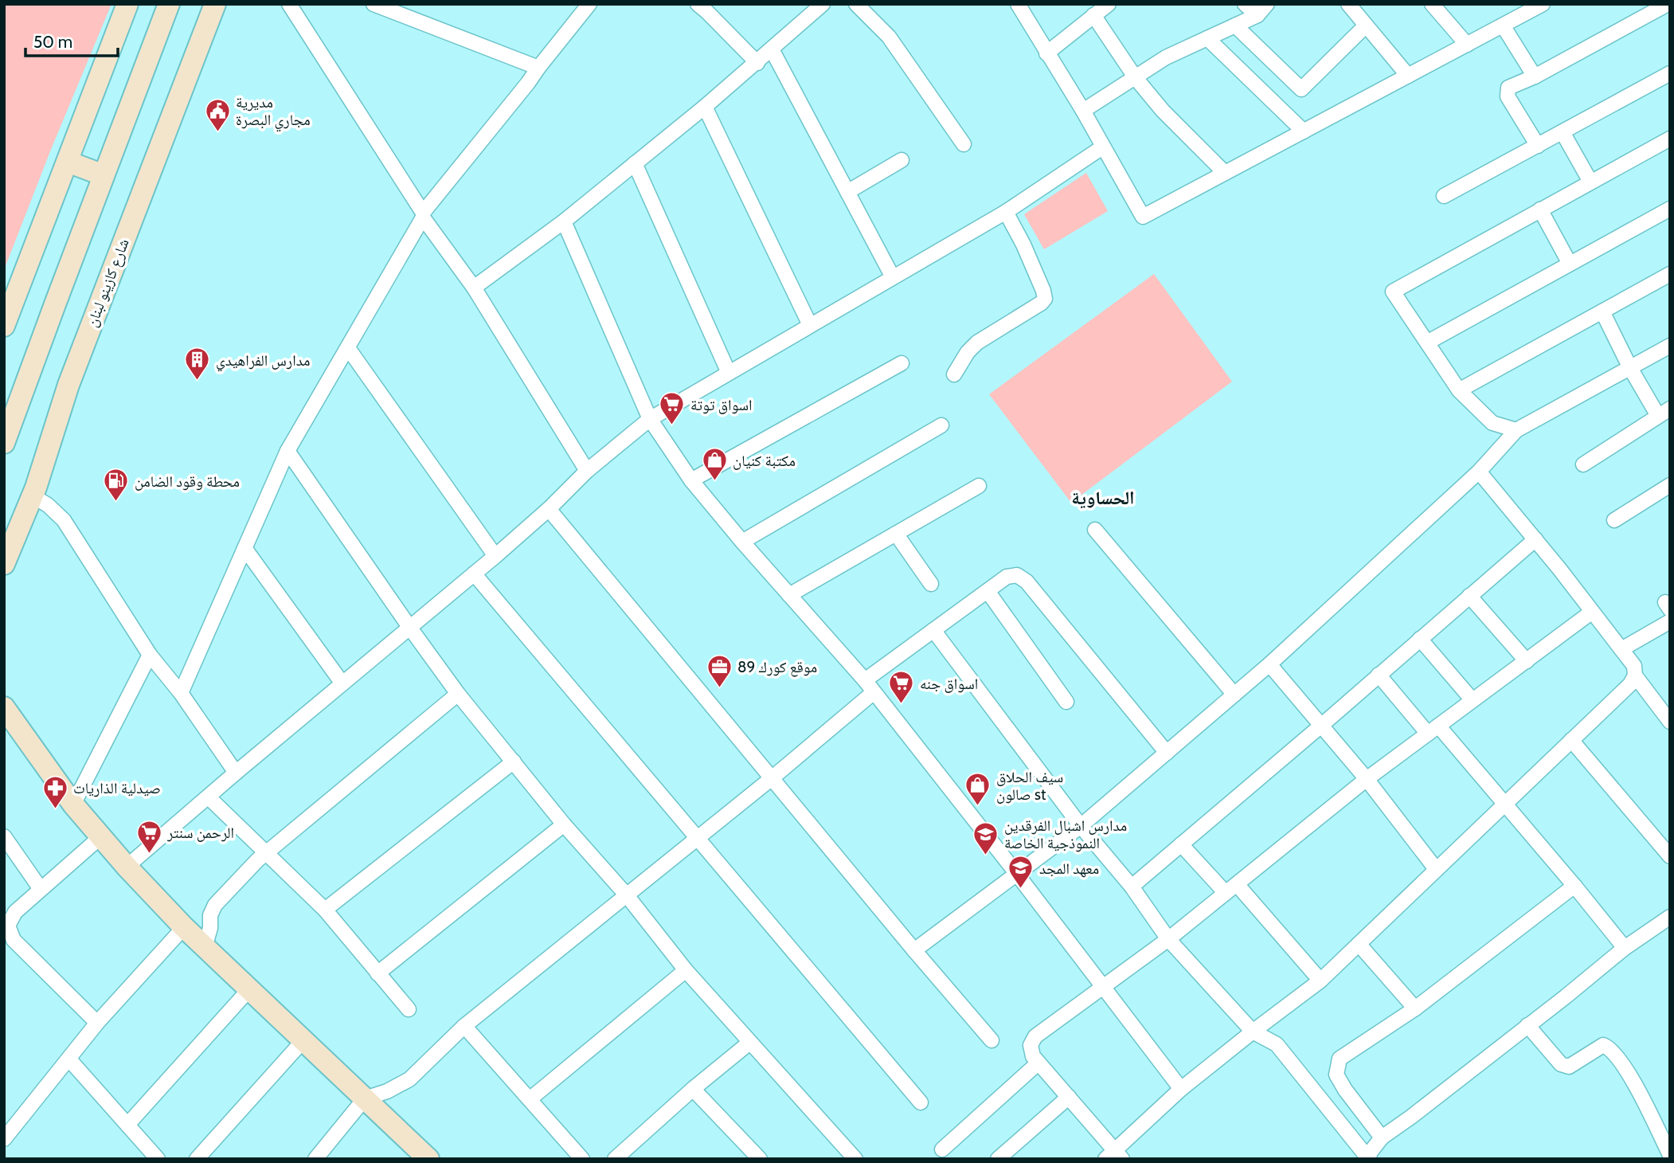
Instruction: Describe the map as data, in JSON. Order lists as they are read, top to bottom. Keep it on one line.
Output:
{"streets":{"main road":["شارع كازينو لبنان"]},"districts":["الحساوية"],"places":{"public building":["مديرية مجاري البصرة"],"building":["مدارس الفراهيدي"],"supermarket":["اسواق توتة","اسواق جنه","الرحمن سنتر"],"shop":["مكتبة كنيان","سيف الحلاق صالون st"],"fuel station":["محطة وقود الضامن"],"office":["موقع كورك 89"],"pharmacy":["صيدلية الذاريات"],"school or university":["مدارس اشبال الفرقدين النموذجية الخاصة","معهد المجد"]},"scale_bar":"50 m"}
